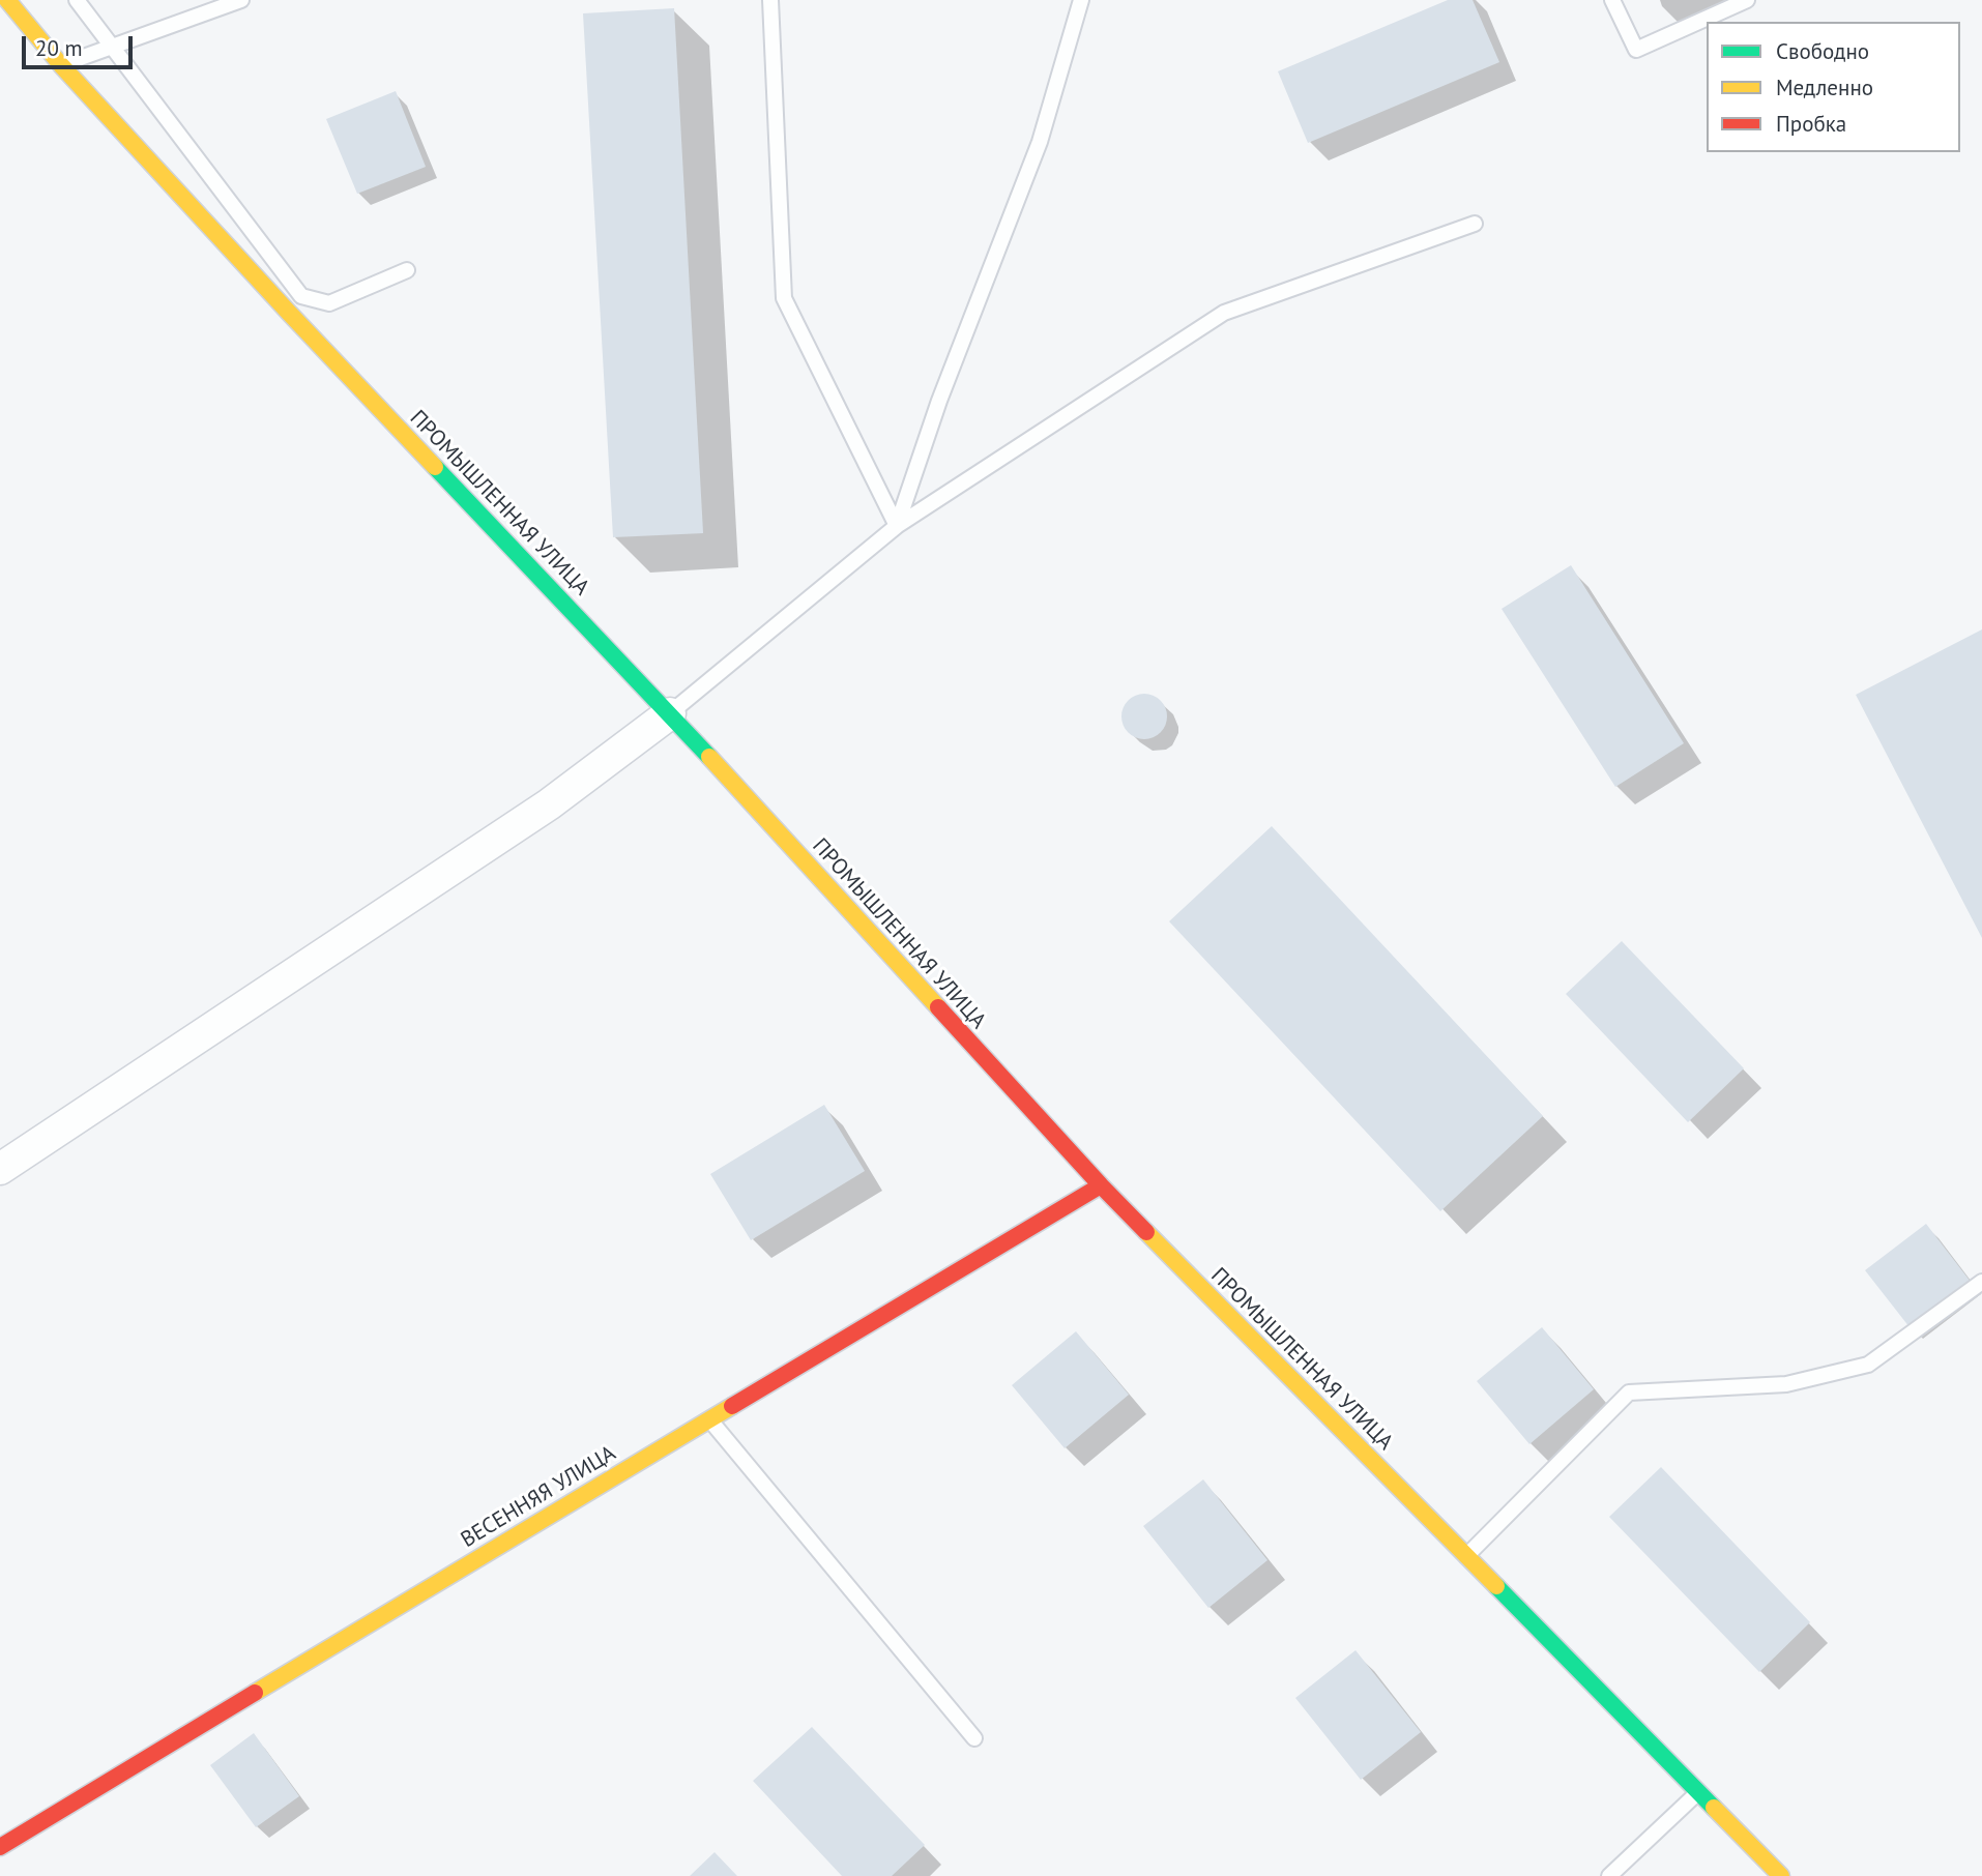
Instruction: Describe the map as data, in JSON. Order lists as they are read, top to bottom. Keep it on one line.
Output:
{"streets":{"main road":["ПРОМЫШЛЕННАЯ УЛИЦА","ВЕСЕННЯЯ УЛИЦА"]},"crossings":[["ПРОМЫШЛЕННАЯ УЛИЦА","ВЕСЕННЯЯ УЛИЦА"]],"legend":["Свободно","Медленно","Пробка"],"scale_bar":"20 m"}
